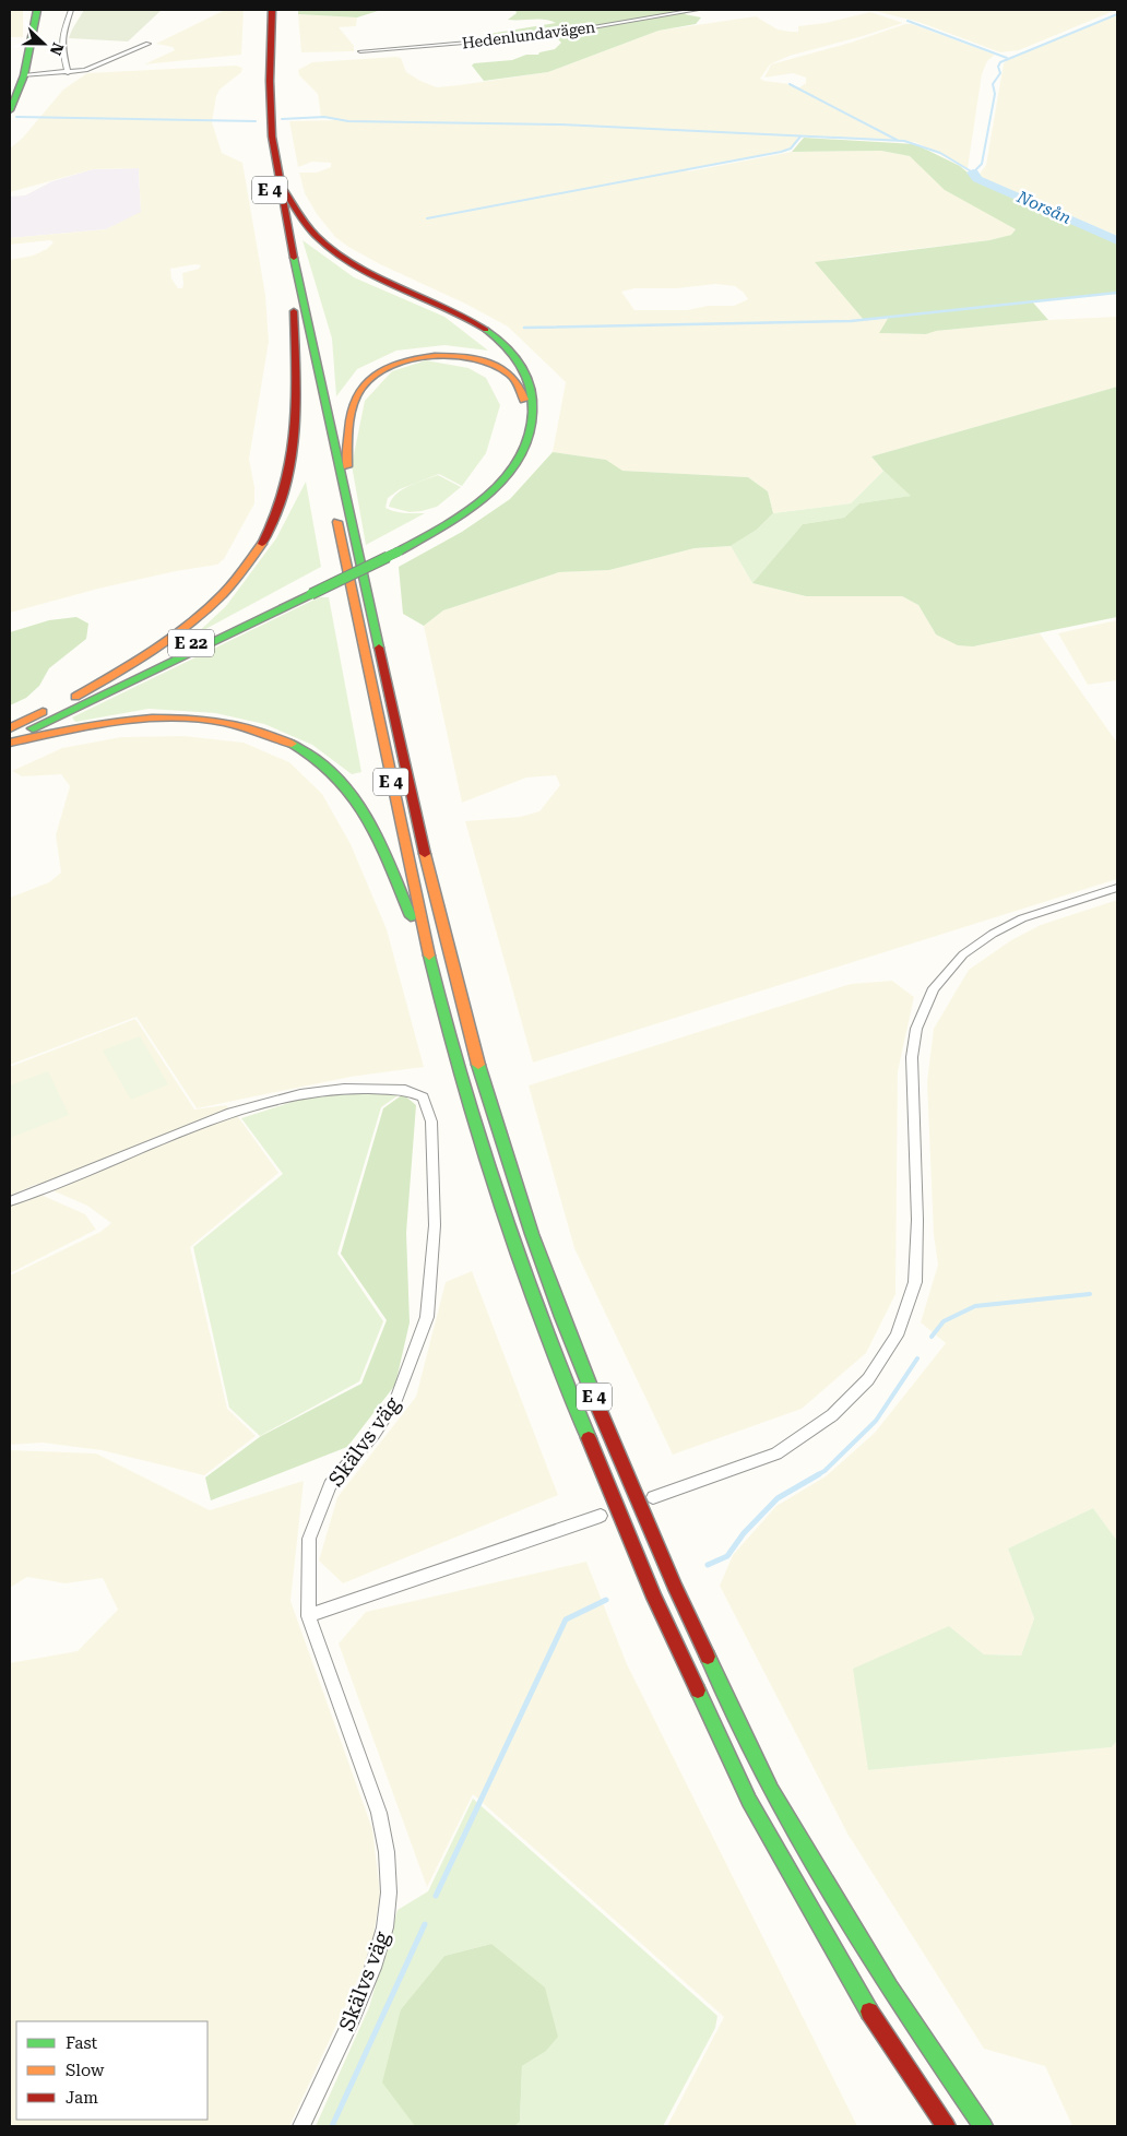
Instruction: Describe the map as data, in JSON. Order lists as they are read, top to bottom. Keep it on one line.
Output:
{"streets":{"main road":["E 4","E 22"],"street":["Hedenlundavägen","Skälvs väg"]},"water":["Norsån"],"legend":["Fast","Slow","Jam"],"north":"right"}
